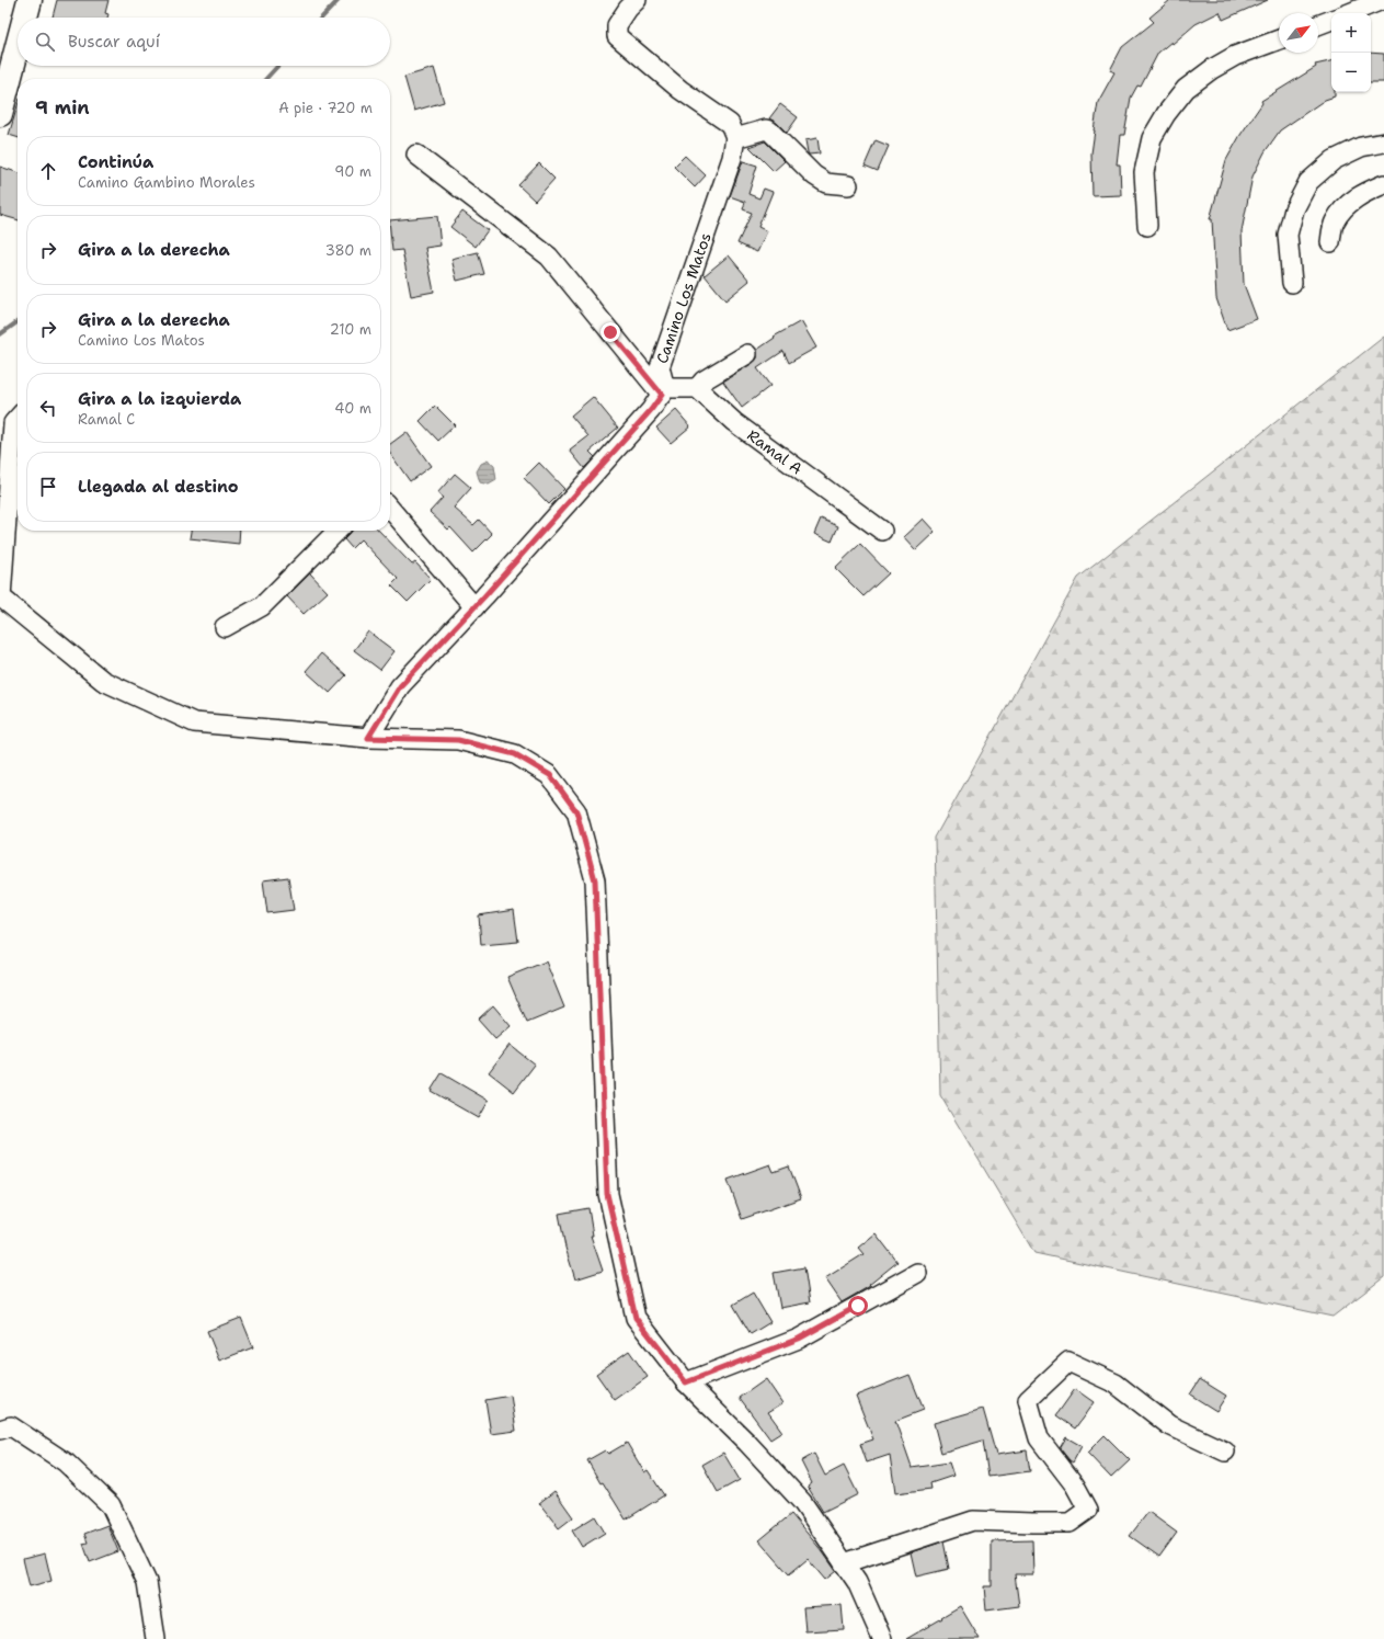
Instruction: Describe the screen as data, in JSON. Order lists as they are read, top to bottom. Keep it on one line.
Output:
{"streets":{"street":["Camino Los Matos","Ramal A"]},"north":"top right","page":{"map_buttons":["+","−"],"search":"Buscar aquí","heading":["9 min","A pie · 720 m"],"list":[["Continúa","Camino Gambino Morales","90 m"],["Gira a la derecha","380 m"],["Gira a la derecha","Camino Los Matos","210 m"],["Gira a la izquierda","Ramal C","40 m"],"Llegada al destino"]}}
